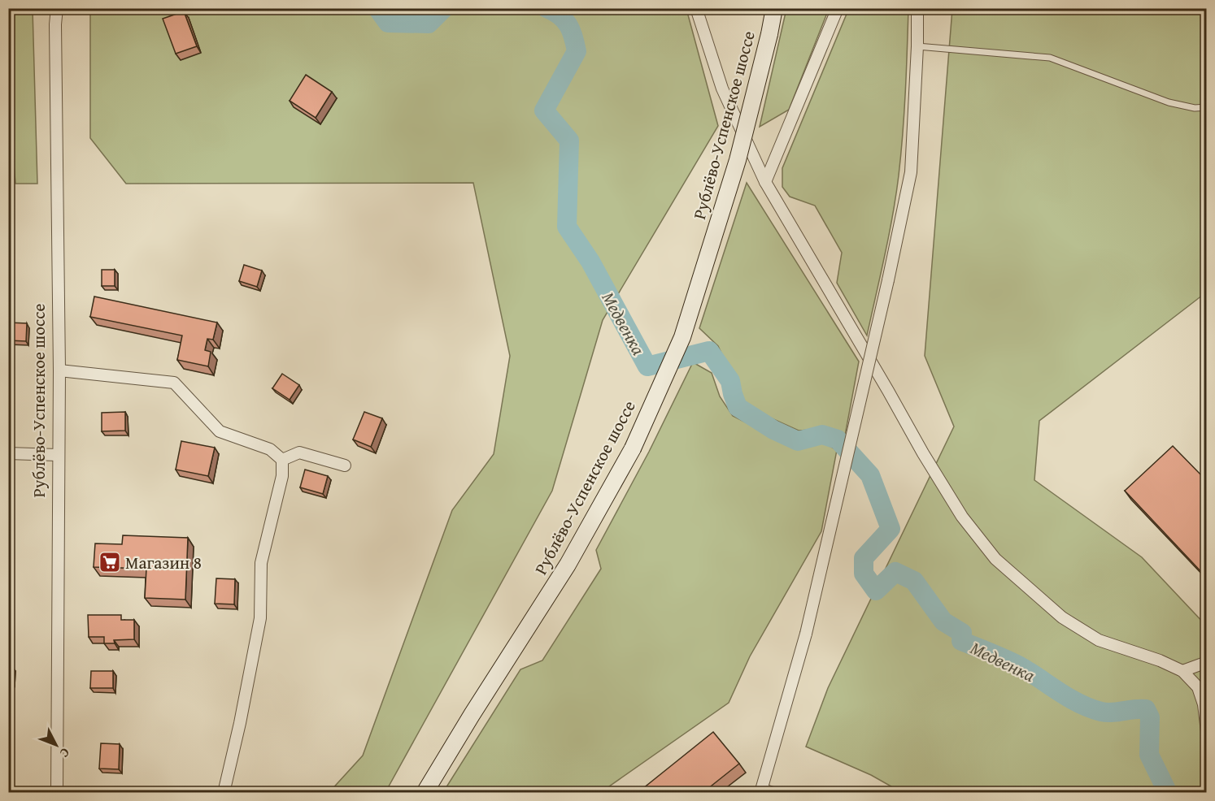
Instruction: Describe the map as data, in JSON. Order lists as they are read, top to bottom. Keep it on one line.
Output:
{"streets":{"main road":["Рублёво-Успенское шоссе"]},"water":["Медвенка"],"places":{"supermarket":["Магазин 8"]},"north":"bottom right"}
